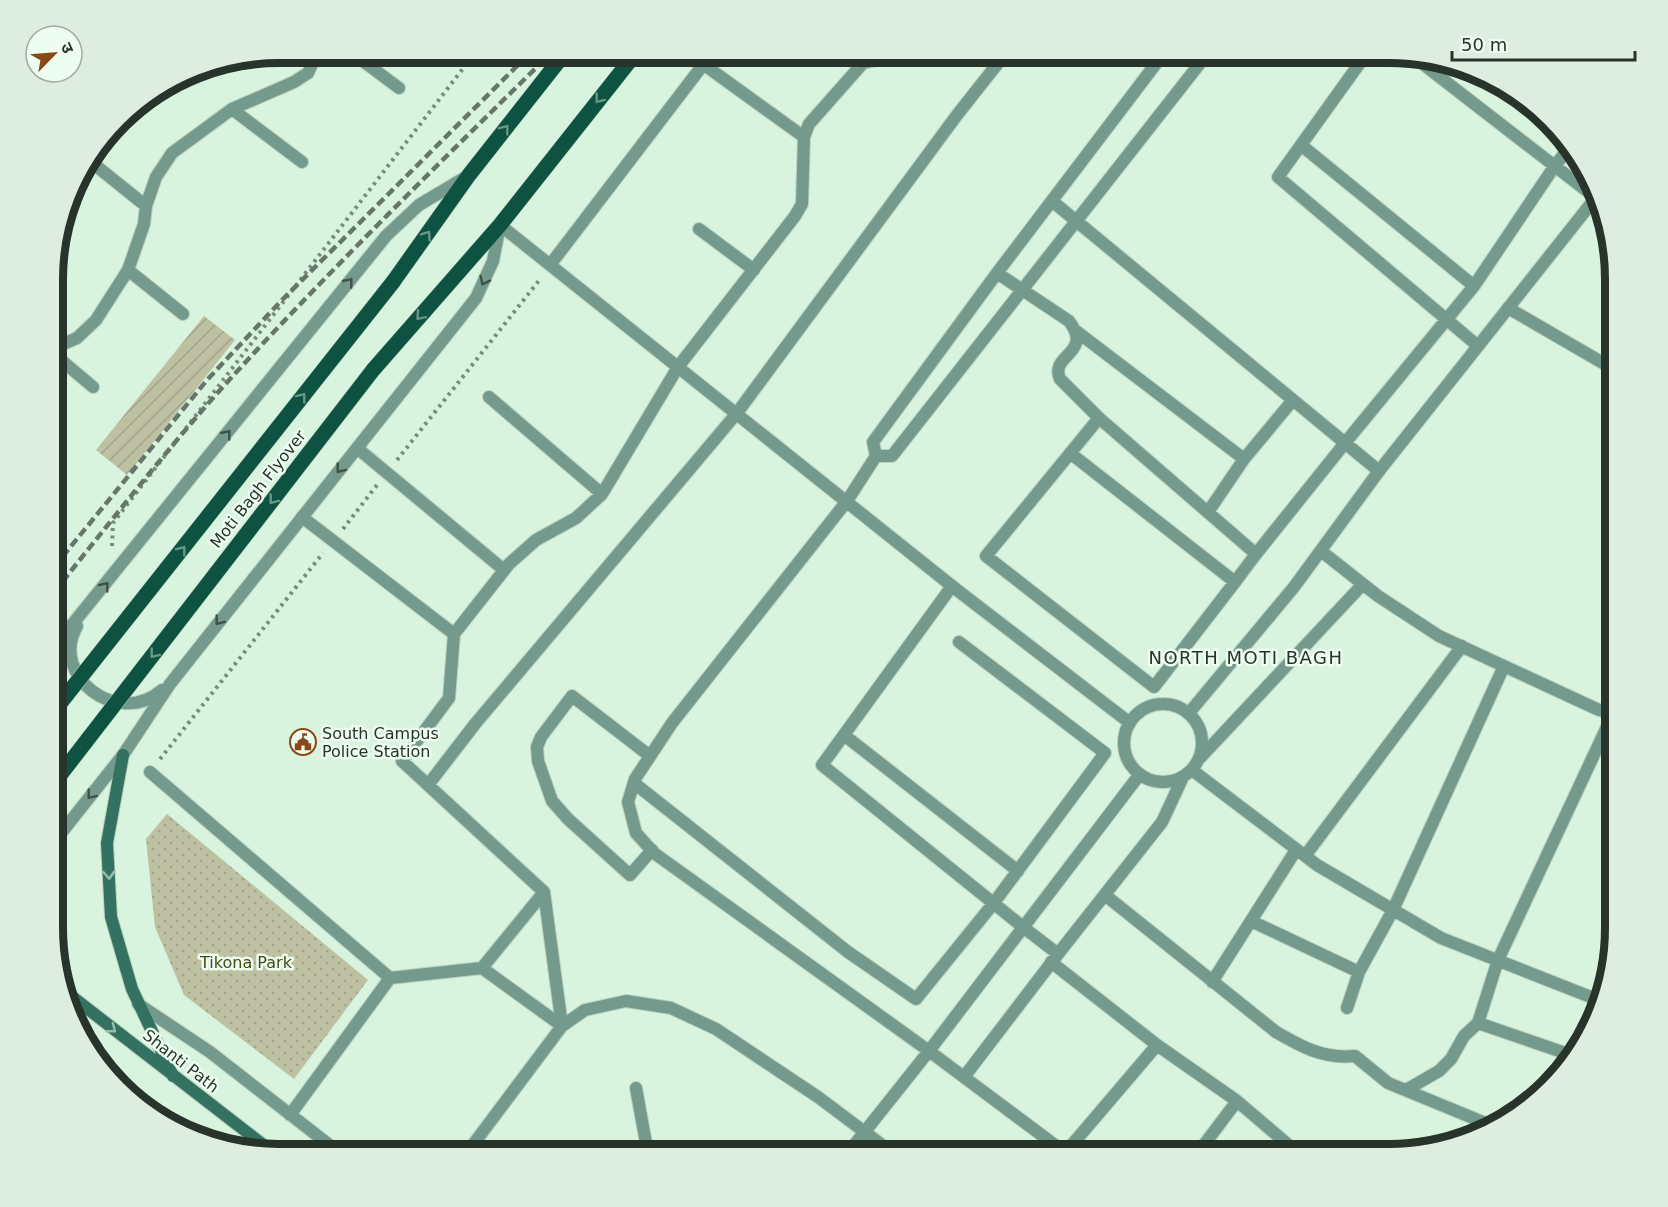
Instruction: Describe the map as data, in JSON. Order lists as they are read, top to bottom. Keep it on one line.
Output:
{"streets":{"main road":["Moti Bagh Flyover","Shanti Path"]},"one_way":["Shanti Path"],"districts":["NORTH MOTI BAGH"],"parks":["Tikona Park"],"places":{"public building":["South Campus Police Station"]},"scale_bar":"50 m","north":"top right"}
